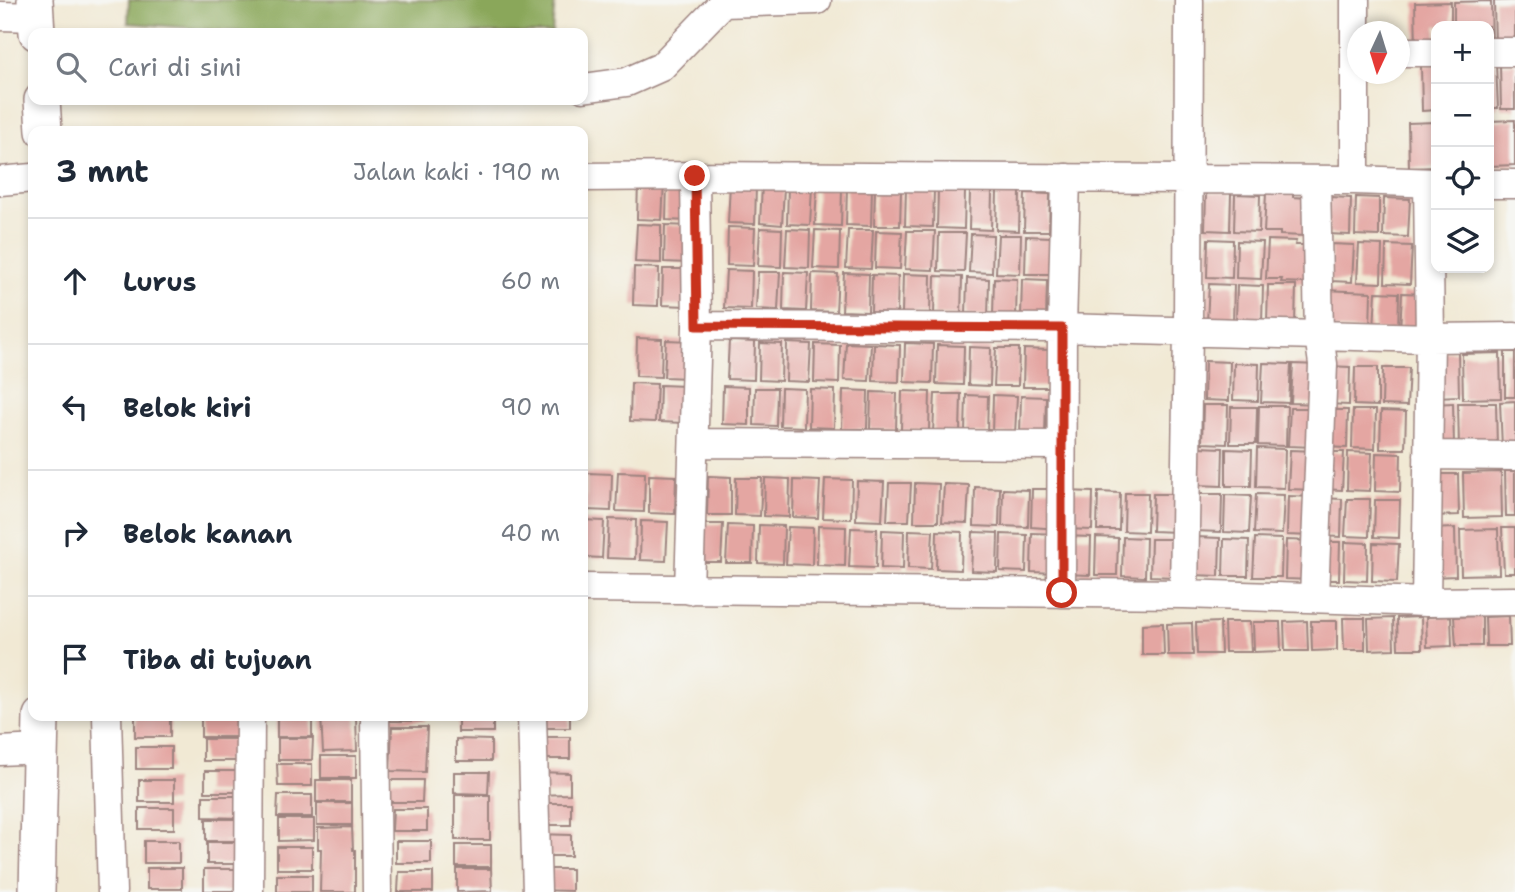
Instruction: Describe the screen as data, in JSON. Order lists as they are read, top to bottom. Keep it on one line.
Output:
{"north":"bottom","page":{"map_buttons":["+","−"],"search":"Cari di sini","heading":["3 mnt","Jalan kaki · 190 m"],"list":[["Lurus","60 m"],["Belok kiri","90 m"],["Belok kanan","40 m"],"Tiba di tujuan"]}}
